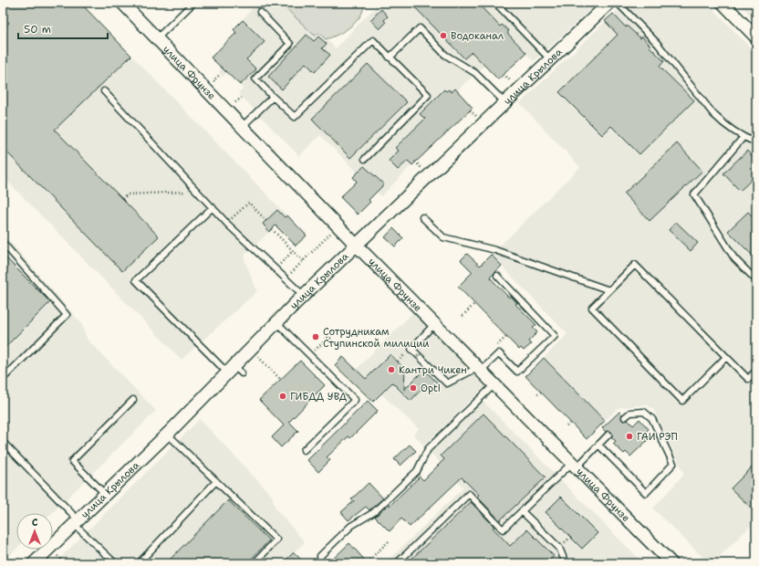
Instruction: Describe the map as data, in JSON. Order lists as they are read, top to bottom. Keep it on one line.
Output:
{"streets":{"street":["улица Фрунзе","улица Крылова"]},"crossings":[["улица Фрунзе","улица Крылова"]],"places":["Водоканал","Сотрудникам Ступинской милиции","Кантри Чикен","Opti","ГИБДД УВД","ГАИ РЭП"],"scale_bar":"50 m","north":"top"}
